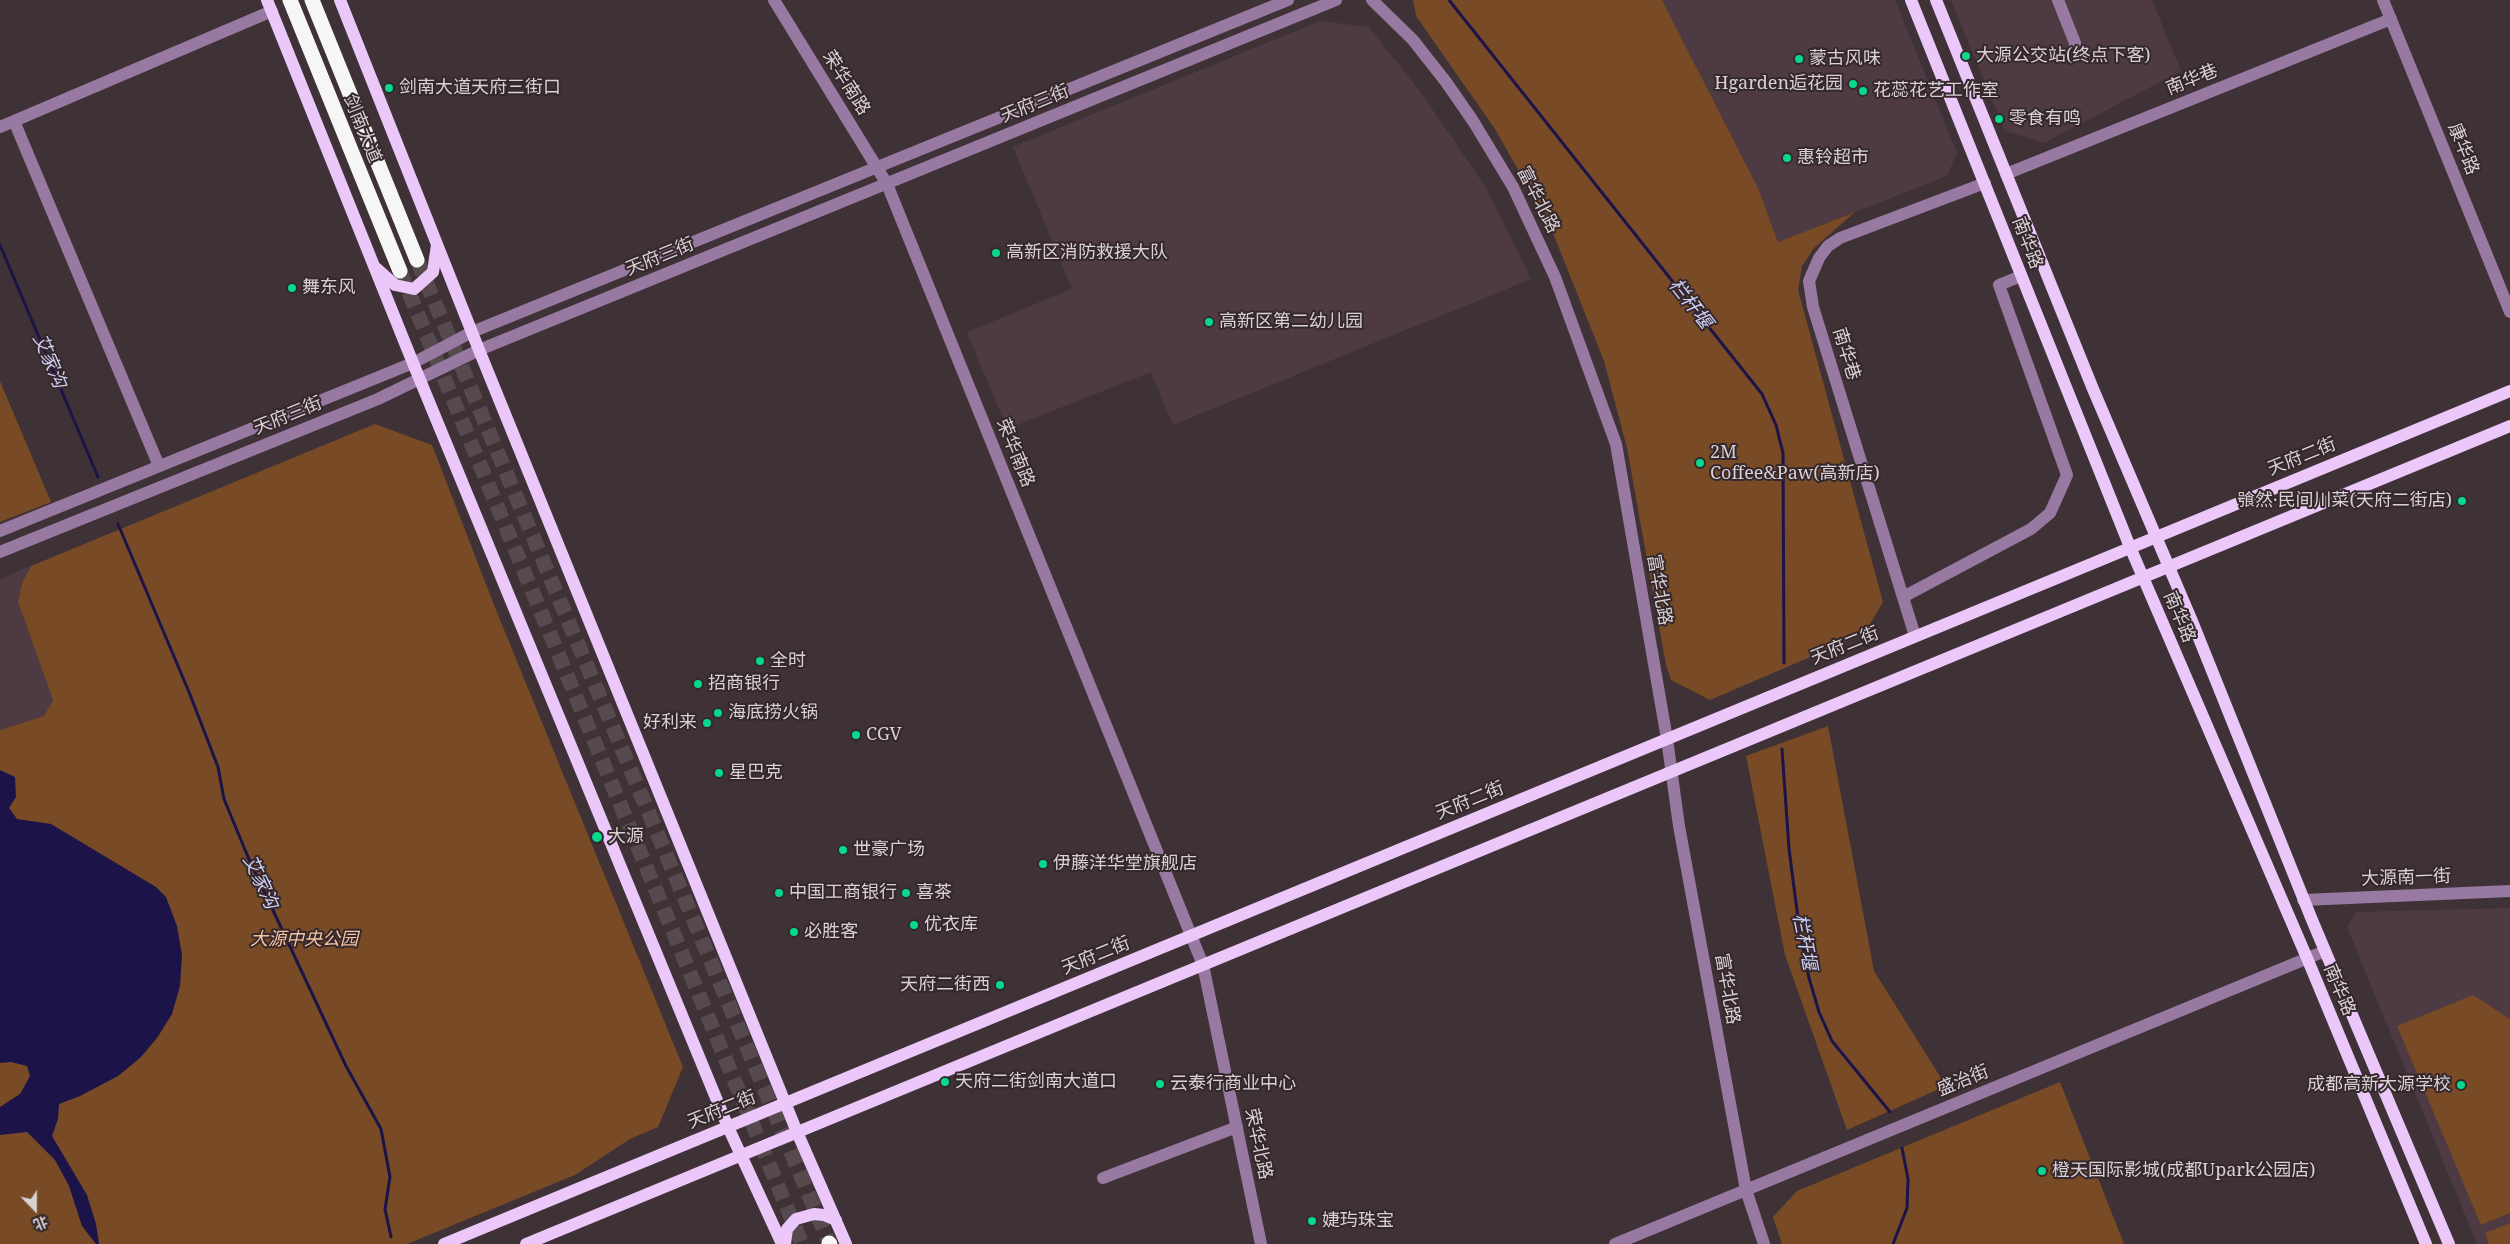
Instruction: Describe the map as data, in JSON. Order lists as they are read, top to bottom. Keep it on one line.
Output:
{"streets":{"highway":["剑南大道"],"main road":["南华路","天府二街"],"street":["南华巷","荣华南路","天府三街","康华路","富华北路","大源南一街","盛治街","荣华北路"]},"crossings":[["南华巷","康华路"],["南华巷","南华路"],["南华巷","天府二街"],["荣华南路","天府三街"],["荣华南路","天府二街"],["荣华南路","荣华北路"],["富华北路","天府二街"],["富华北路","盛治街"],["南华路","天府二街"],["南华路","大源南一街"],["南华路","盛治街"],["天府二街","荣华北路"]],"water":["栏杆堰","艾家沟"],"parks":["大源中央公园"],"places":["大源公交站(终点下客)","蒙古风味","Hgarden逅花园","剑南大道天府三街口","花蕊花艺工作室","零食有鸣","惠铃超市","高新区消防救援大队","舞东风","高新区第二幼儿园","2M Coffee&Paw(高新店)","飸然·民间川菜(天府二街店)","全时","招商银行","海底捞火锅","好利来","CGV","星巴克","大源","世豪广场","伊藤洋华堂旗舰店","中国工商银行","喜茶","优衣库","必胜客","天府二街西","天府二街剑南大道口","云泰行商业中心","成都高新大源学校","橙天国际影城(成都Upark公园店)","婕玙珠宝"],"north":"bottom"}
